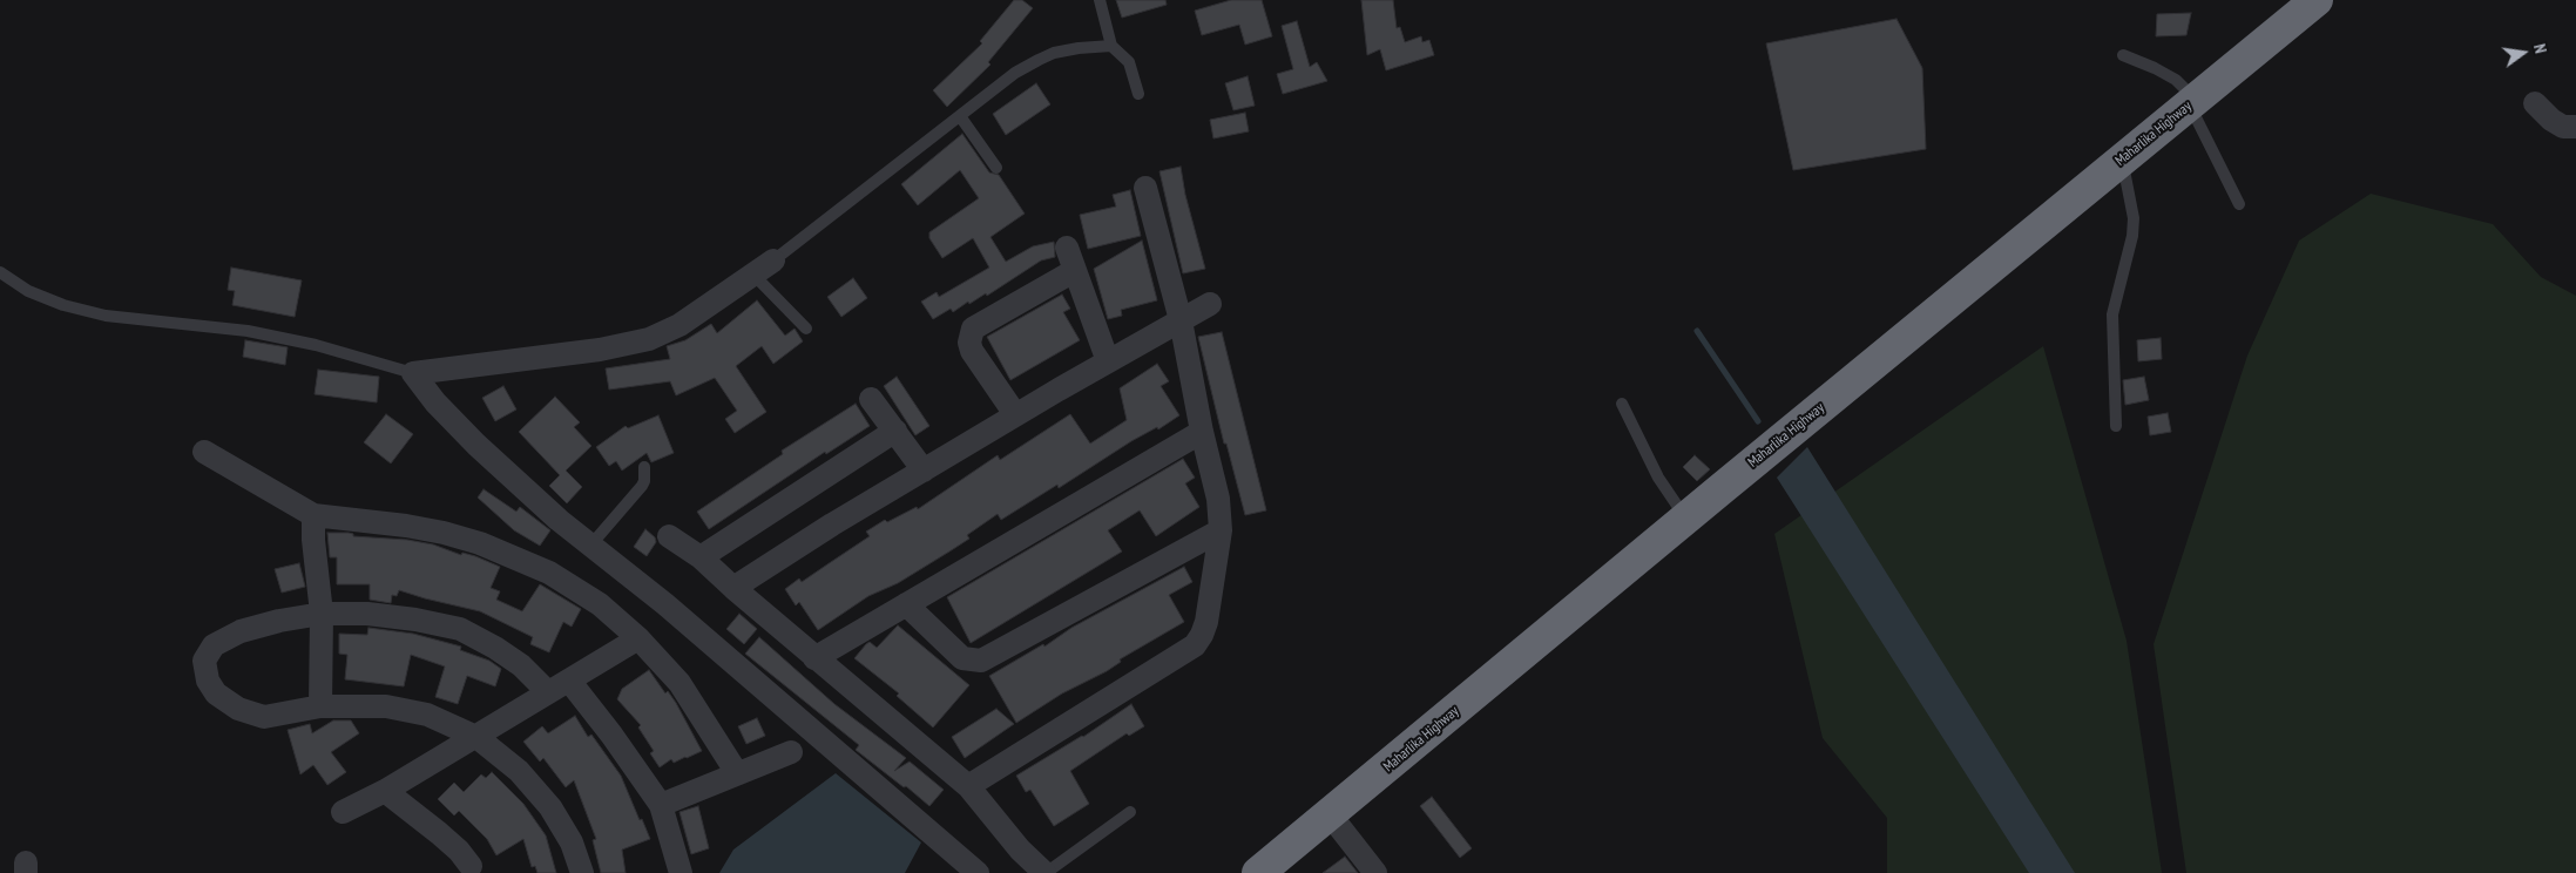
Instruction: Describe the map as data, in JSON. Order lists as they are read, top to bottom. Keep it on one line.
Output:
{"streets":{"highway":["Maharlika Highway"]},"north":"right"}
